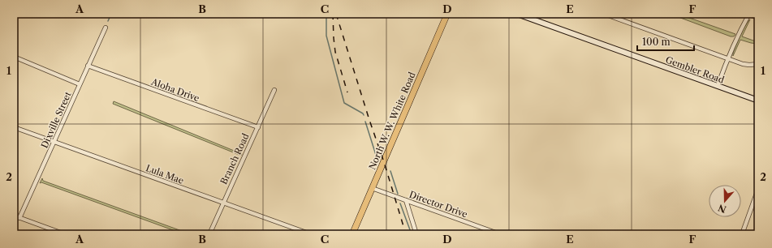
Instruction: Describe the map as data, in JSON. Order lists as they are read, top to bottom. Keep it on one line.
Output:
{"streets":{"main road":["Gembler Road","North W. W. White Road"],"street":["Aloha Drive","Dixville Street","Branch Road","Lula Mae","Director Drive"]},"crossings":[["Aloha Drive","Dixville Street"],["Aloha Drive","Branch Road"],["Dixville Street","Lula Mae"],["North W. W. White Road","Director Drive"],["Branch Road","Lula Mae"]],"scale_bar":"100 m","north":"bottom","grid":{"columns":["A","B","C","D","E","F"],"rows":["1","2"]}}
